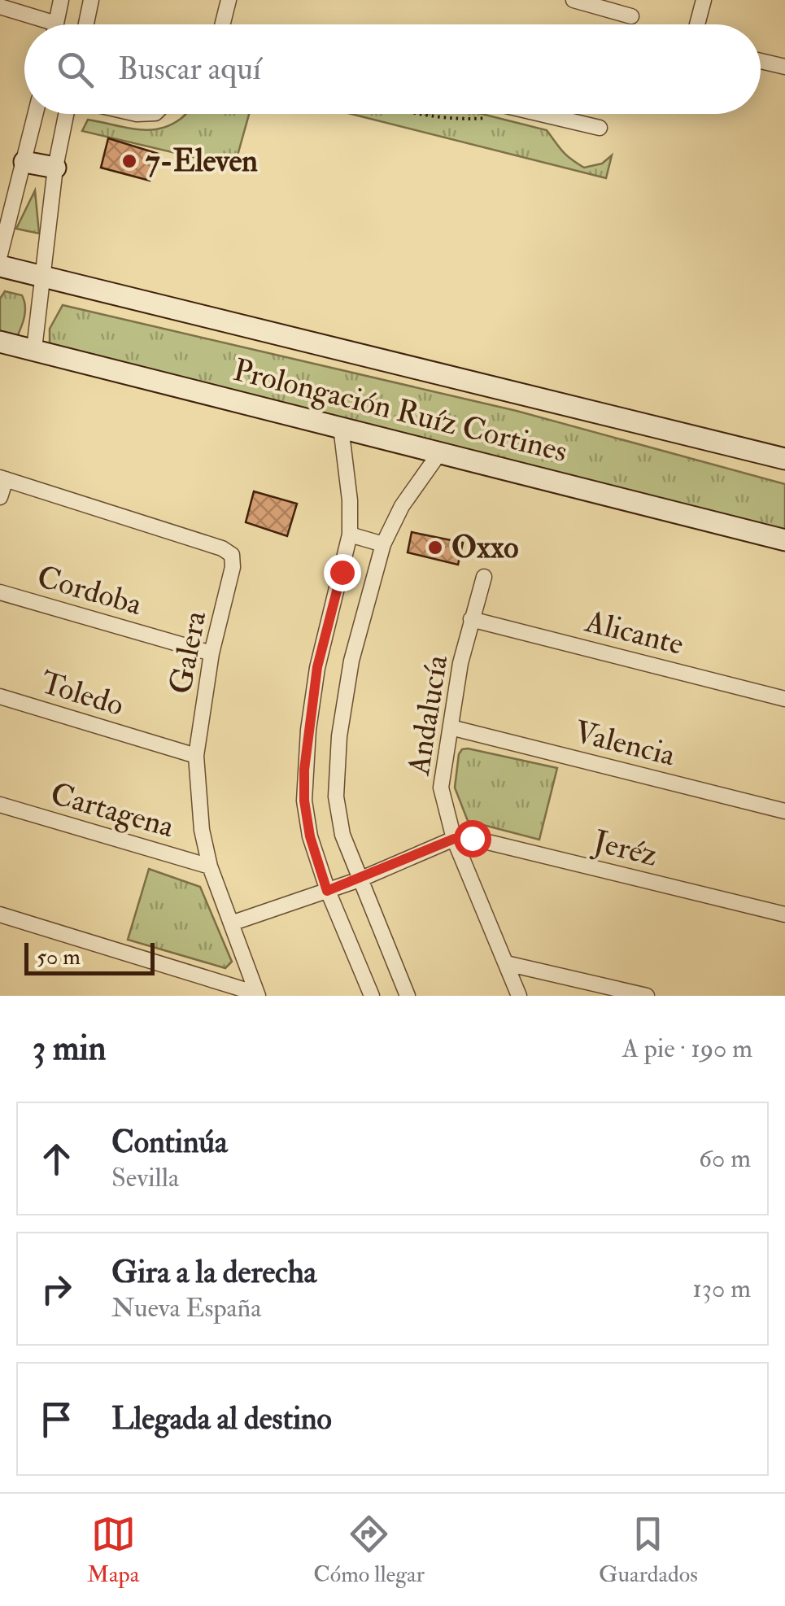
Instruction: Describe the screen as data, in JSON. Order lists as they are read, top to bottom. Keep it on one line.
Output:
{"streets":{"main road":["Prolongación Ruíz Cortines"],"street":["Cordoba","Alicante","Galera","Toledo","Andalucía","Valencia","Cartagena","Jeréz"]},"crossings":[["Cordoba","Galera"],["Alicante","Andalucía"],["Galera","Toledo"],["Galera","Cartagena"],["Andalucía","Valencia"],["Andalucía","Jeréz"]],"places":["7-Eleven","Oxxo"],"scale_bar":"50 m","page":{"search":"Buscar aquí","scale":"50 m","heading":["3 min","A pie · 190 m"],"list":[["Continúa","Sevilla","60 m"],["Gira a la derecha","Nueva España","130 m"],"Llegada al destino"],"nav":["Mapa","Cómo llegar","Guardados"]}}
